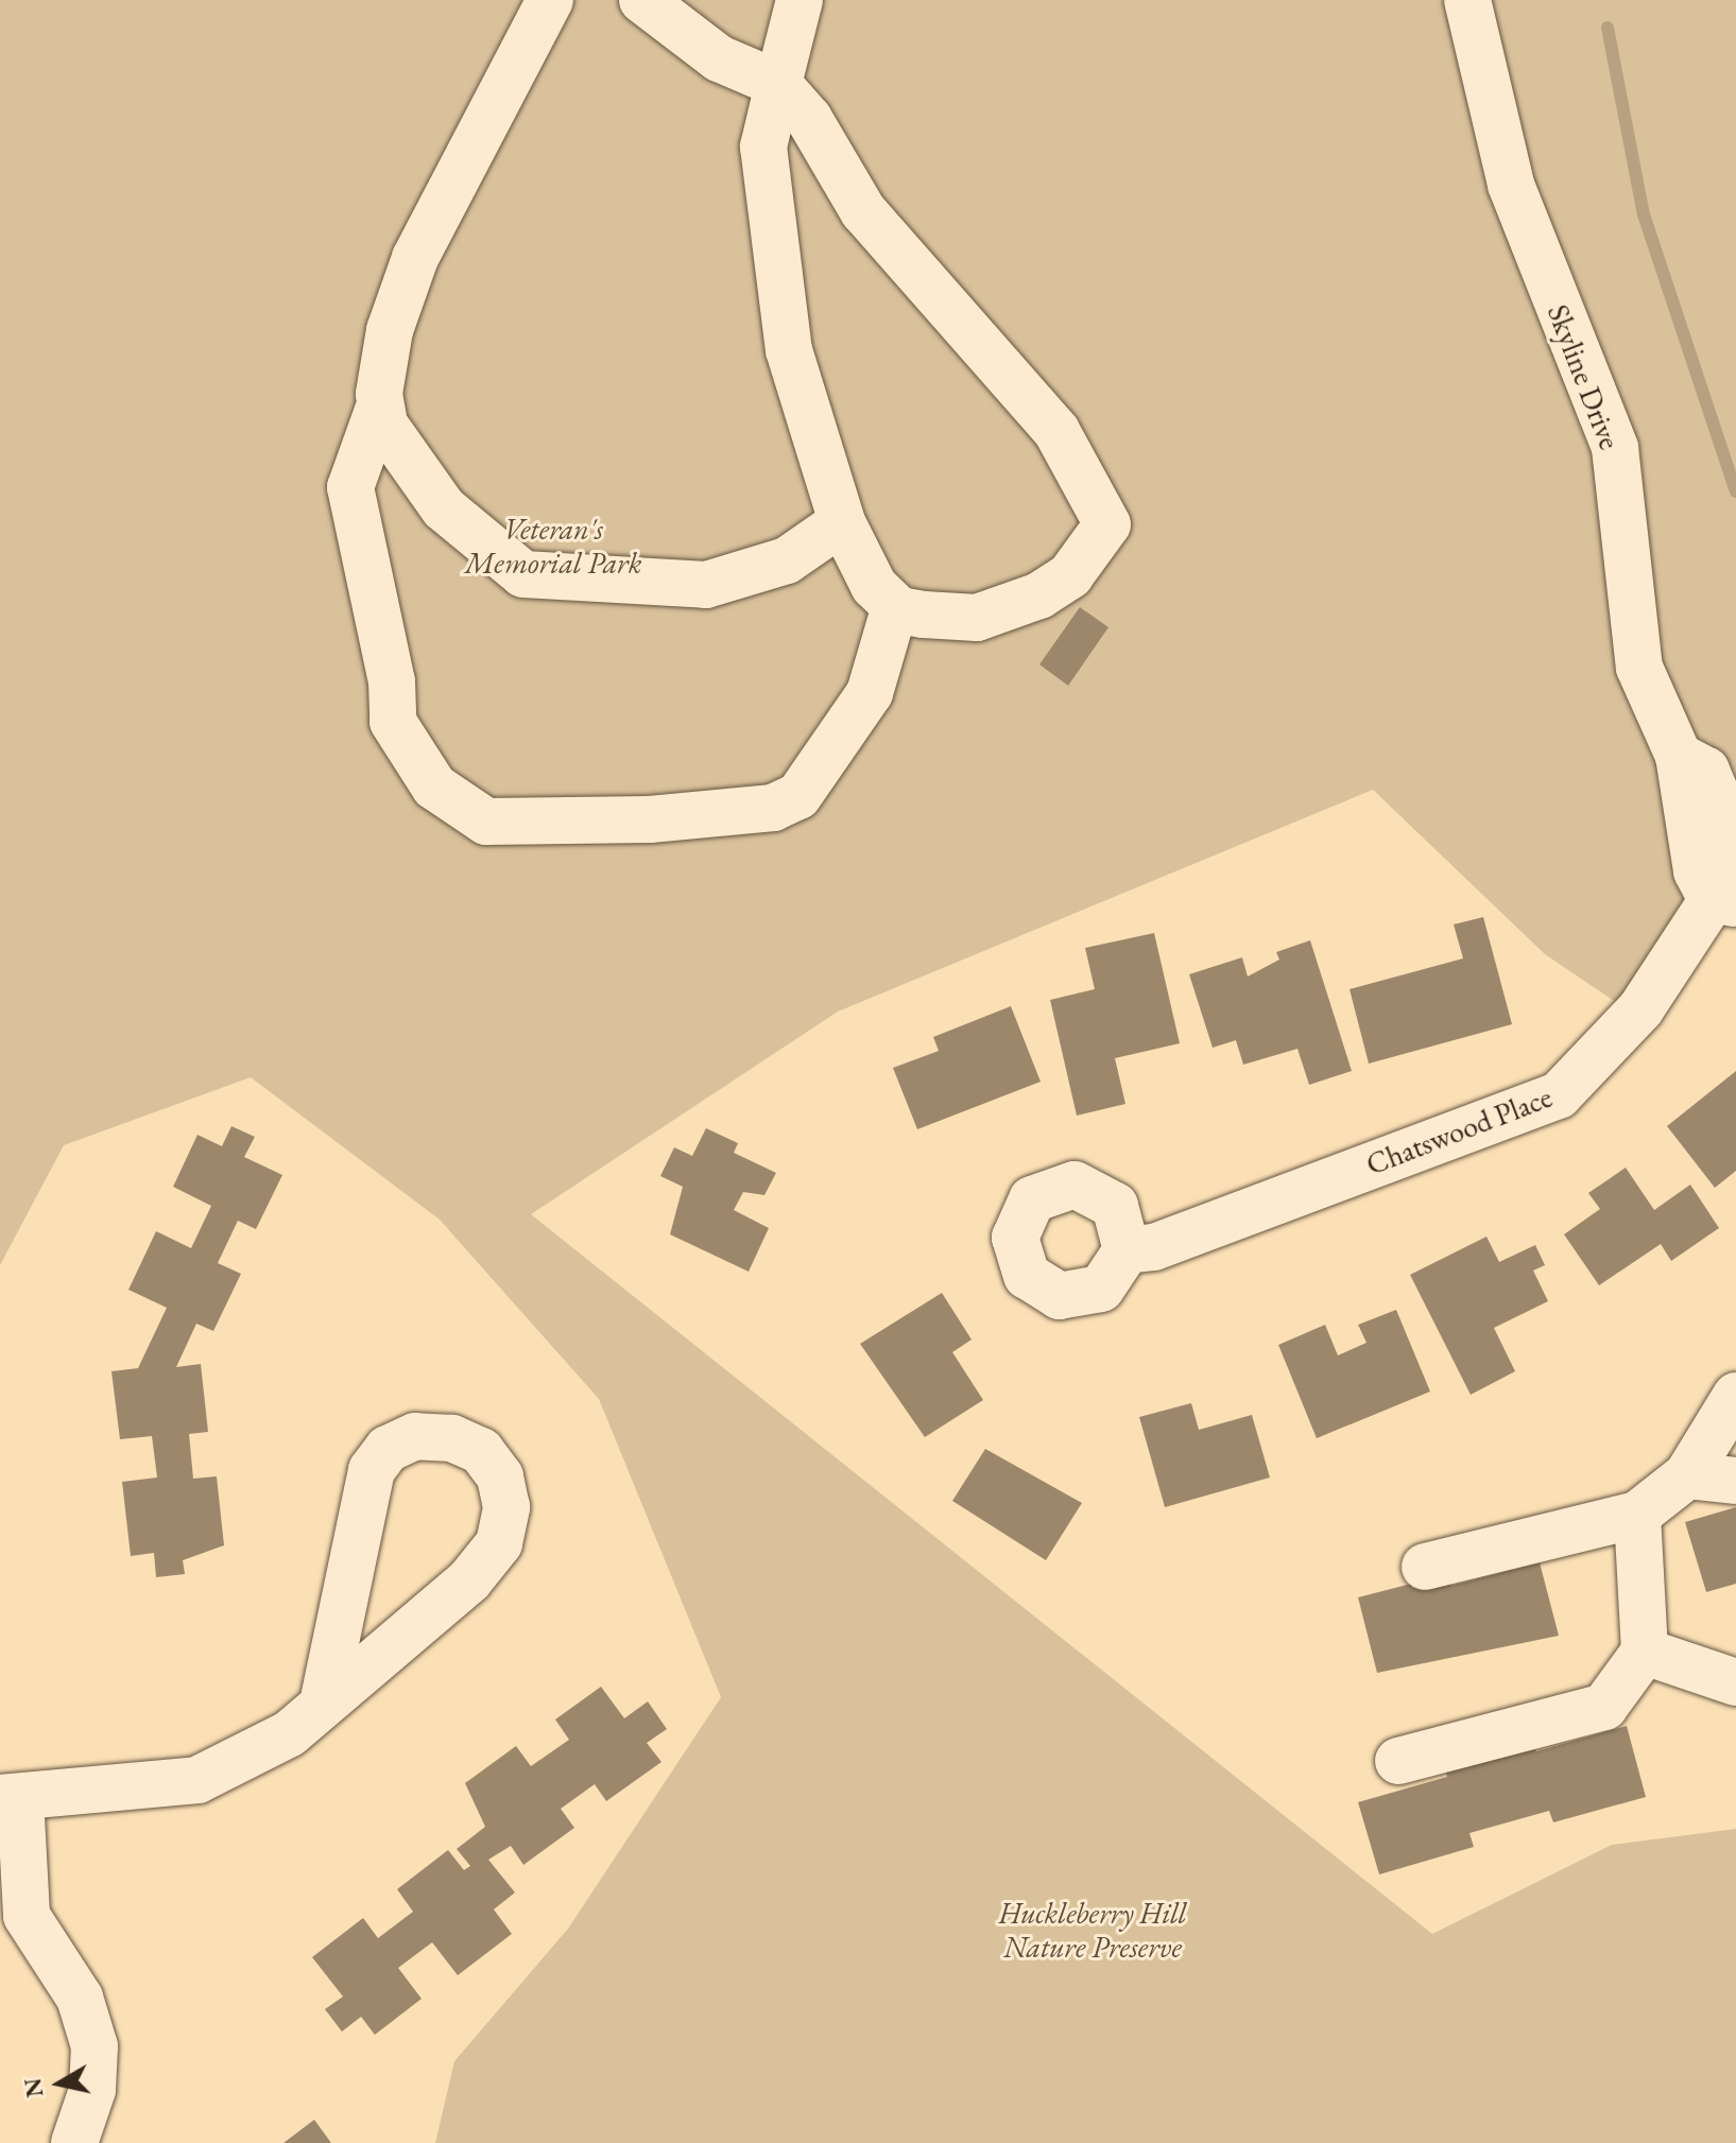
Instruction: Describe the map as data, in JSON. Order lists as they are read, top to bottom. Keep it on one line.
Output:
{"streets":{"street":["Skyline Drive","Chatswood Place"]},"crossings":[["Skyline Drive","Chatswood Place"]],"parks":["Veteran's Memorial Park","Huckleberry Hill Nature Preserve"],"north":"left"}
